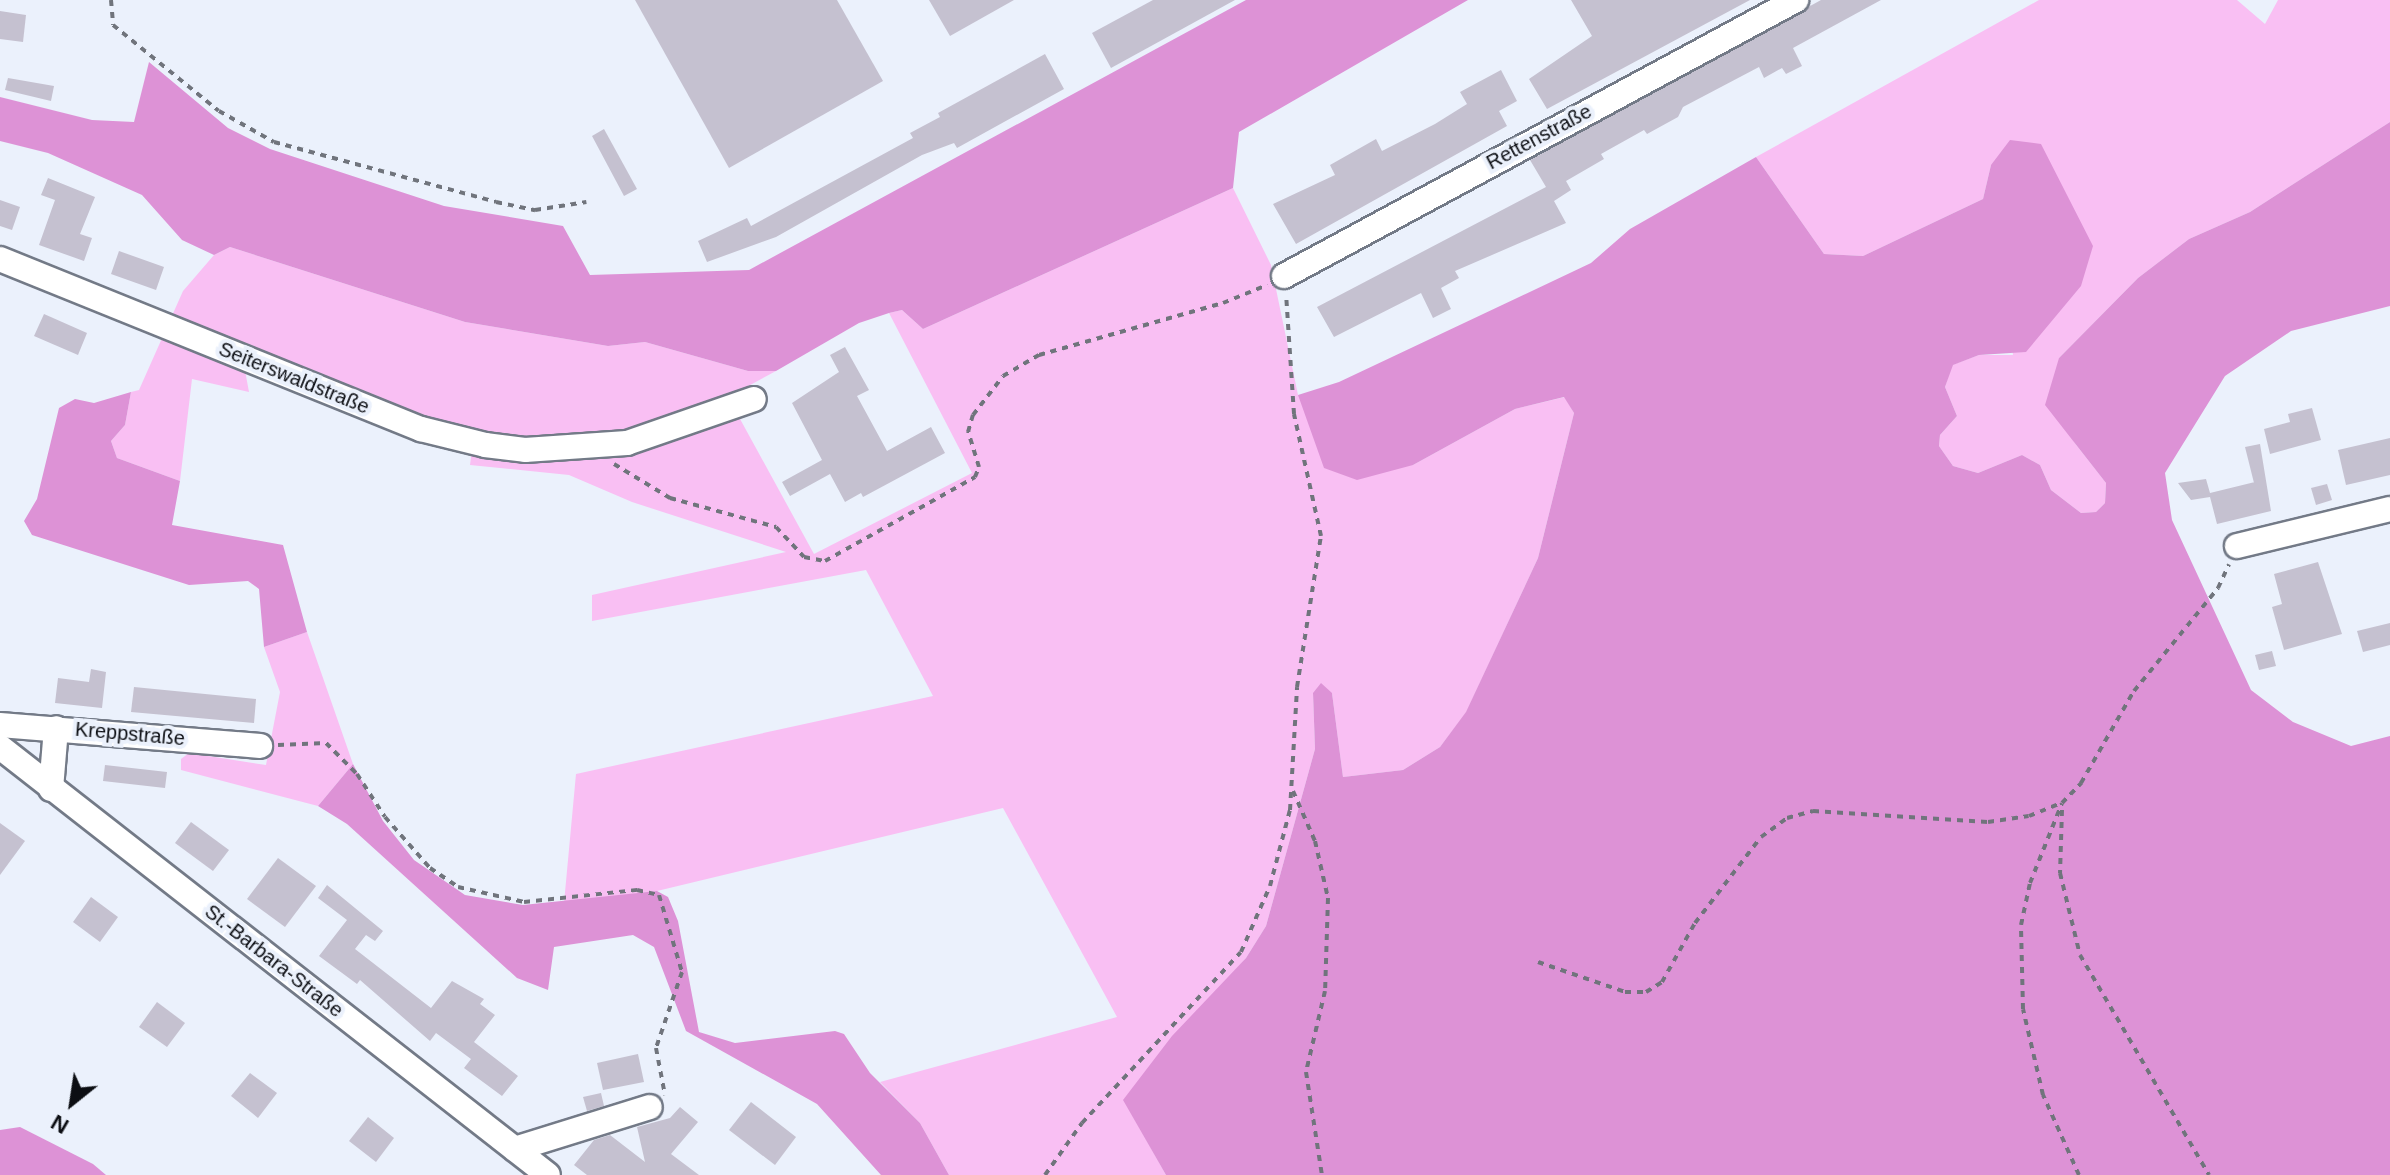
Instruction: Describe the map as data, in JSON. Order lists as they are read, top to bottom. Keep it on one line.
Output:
{"streets":{"street":["Rettenstraße","Seiterswaldstraße","Kreppstraße","St.-Barbara-Straße"]},"north":"bottom left"}
